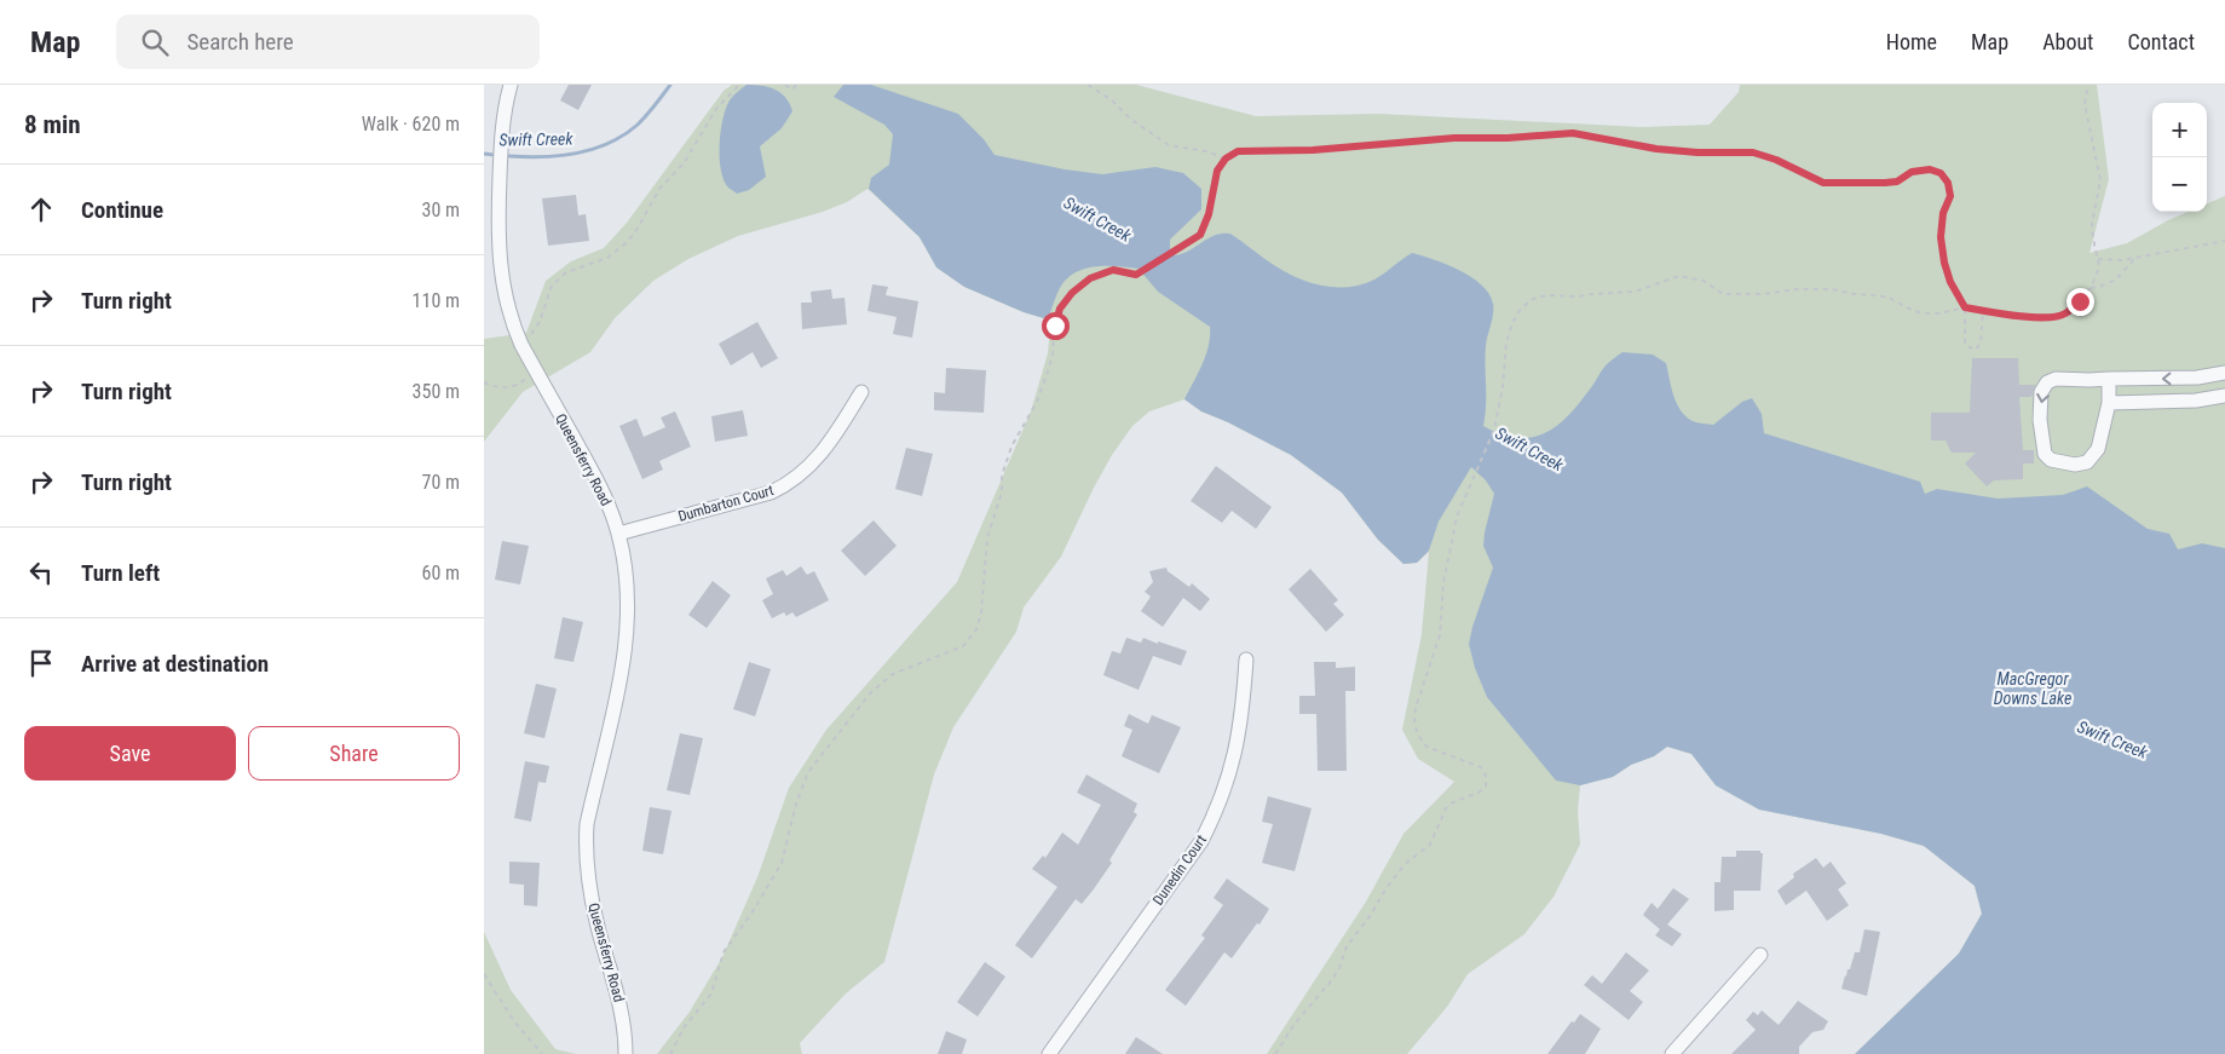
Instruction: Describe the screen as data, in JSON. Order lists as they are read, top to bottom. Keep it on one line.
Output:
{"streets":{"street":["Queensferry Road","Dumbarton Court","Dunedin Court"]},"crossings":[["Queensferry Road","Dumbarton Court"]],"water":["Swift Creek","MacGregor Downs Lake"],"page":{"header":"Map","search":"Search here","nav":["Home","Map","About","Contact"],"heading":["8 min","Walk · 620 m"],"map_buttons":["+","−"],"list":[["Continue","30 m"],["Turn right","110 m"],["Turn right","350 m"],["Turn right","70 m"],["Turn left","60 m"],"Arrive at destination"],"buttons":["Save","Share"]}}
